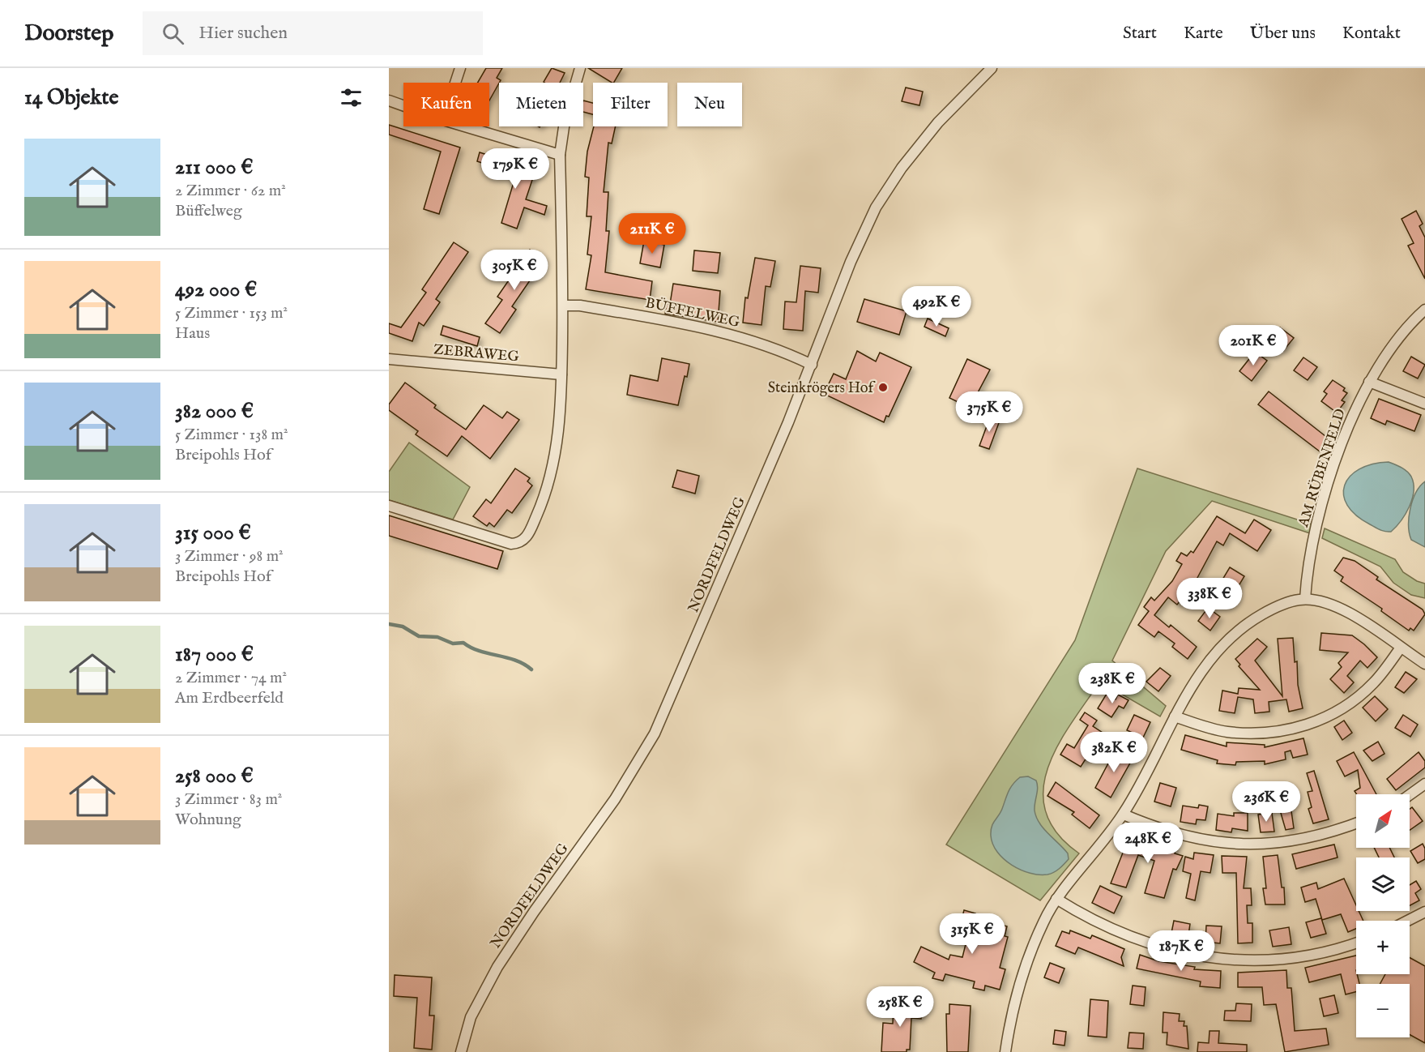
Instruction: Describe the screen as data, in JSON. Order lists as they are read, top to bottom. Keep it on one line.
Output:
{"streets":{"street":["BÜFFELWEG","ZEBRAWEG","AM RÜBENFELD","NORDFELDWEG"]},"crossings":[["BÜFFELWEG","NORDFELDWEG"]],"places":["Steinkrögers Hof"],"north":"top right","page":{"header":"Doorstep","search":"Hier suchen","nav":["Start","Karte","Über uns","Kontakt"],"heading":"14 Objekte","chip":["Kaufen","Mieten","Filter","Neu"],"list":[{"name":"211 000 €","note":"2 Zimmer · 62 m² · Büffelweg"},{"name":"492 000 €","note":"5 Zimmer · 153 m² · Haus"},{"name":"382 000 €","note":"5 Zimmer · 138 m² · Breipohls Hof"},{"name":"315 000 €","note":"3 Zimmer · 98 m² · Breipohls Hof"},{"name":"187 000 €","note":"2 Zimmer · 74 m² · Am Erdbeerfeld"},{"name":"258 000 €","note":"3 Zimmer · 83 m² · Wohnung"}],"price":["179K €","211K €","305K €","492K €","201K €","375K €","338K €","238K €","382K €","236K €","248K €","315K €","187K €","258K €"],"map_buttons":["+","−"]}}
